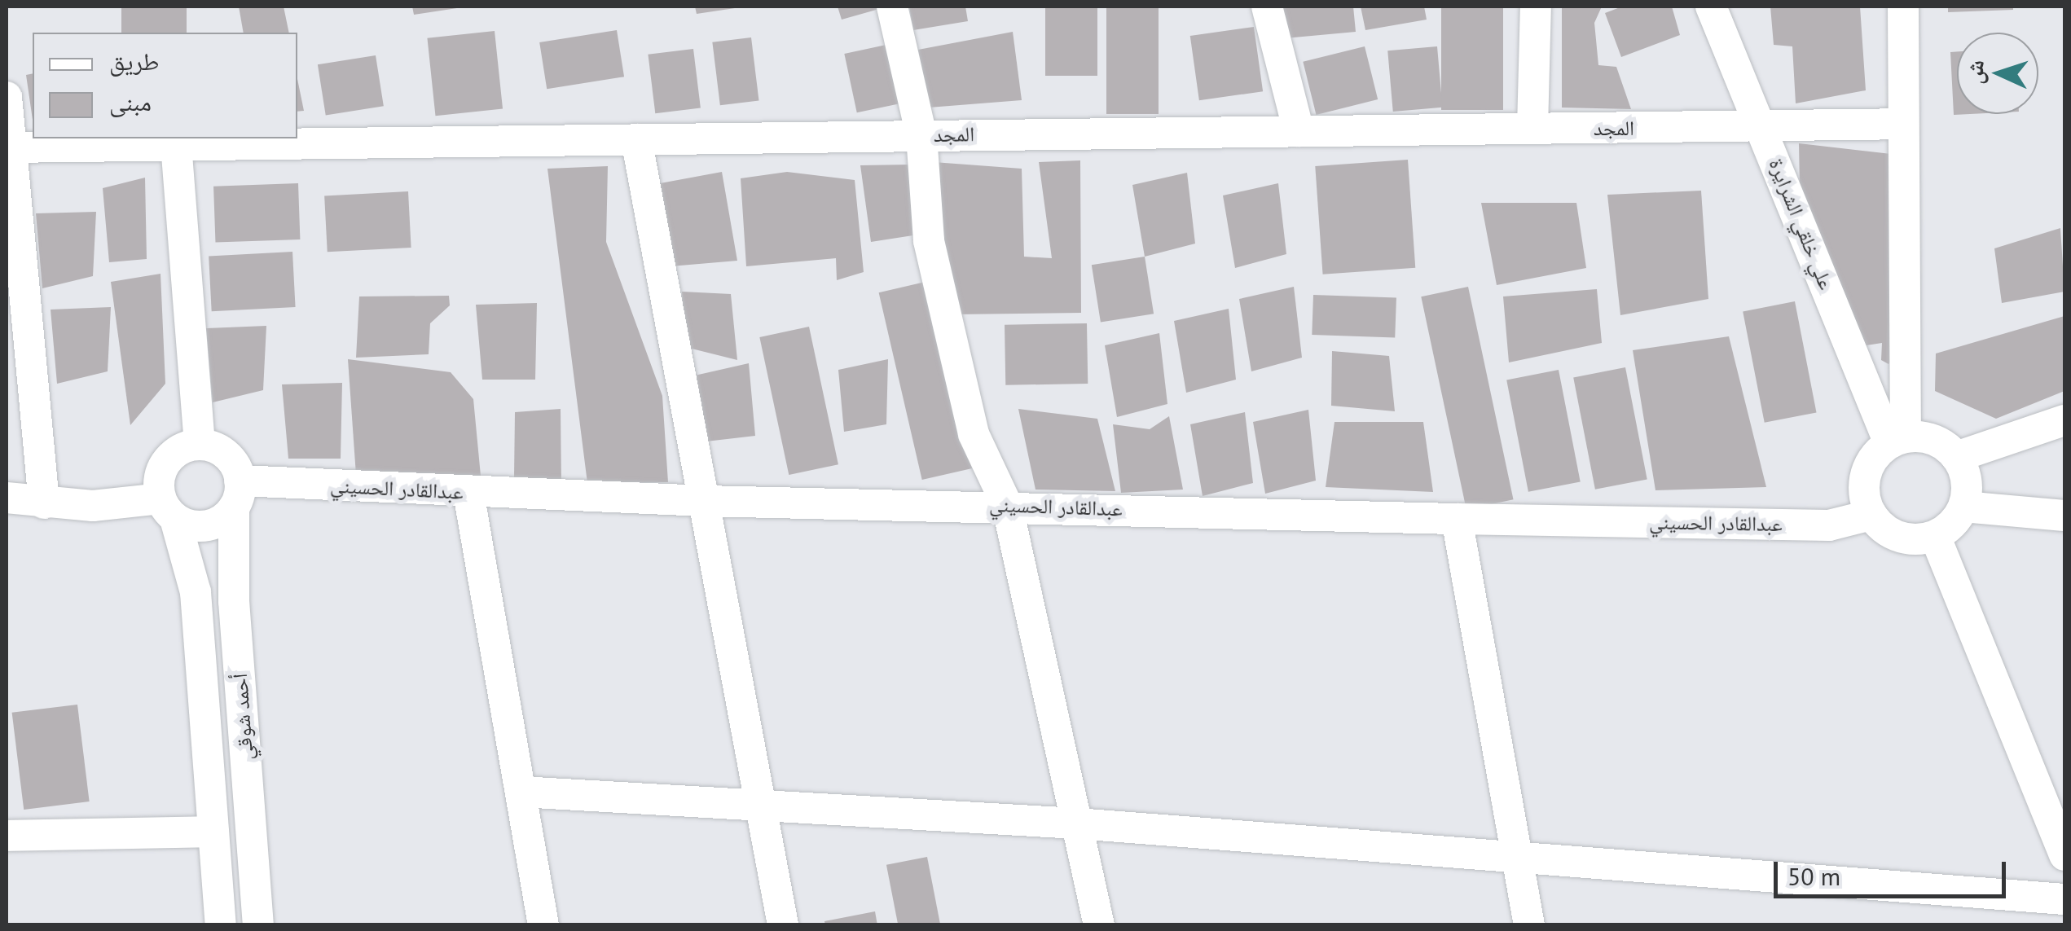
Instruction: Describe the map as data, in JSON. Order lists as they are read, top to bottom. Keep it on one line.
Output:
{"streets":{"street":["المجد","علي خلقي الشرايرة","عبدالقادر الحسيني","أحمد شوقي"]},"crossings":[["المجد","علي خلقي الشرايرة"],["علي خلقي الشرايرة","عبدالقادر الحسيني"],["عبدالقادر الحسيني","أحمد شوقي"]],"legend":["طريق","مبنى"],"scale_bar":"50 m","north":"left"}
